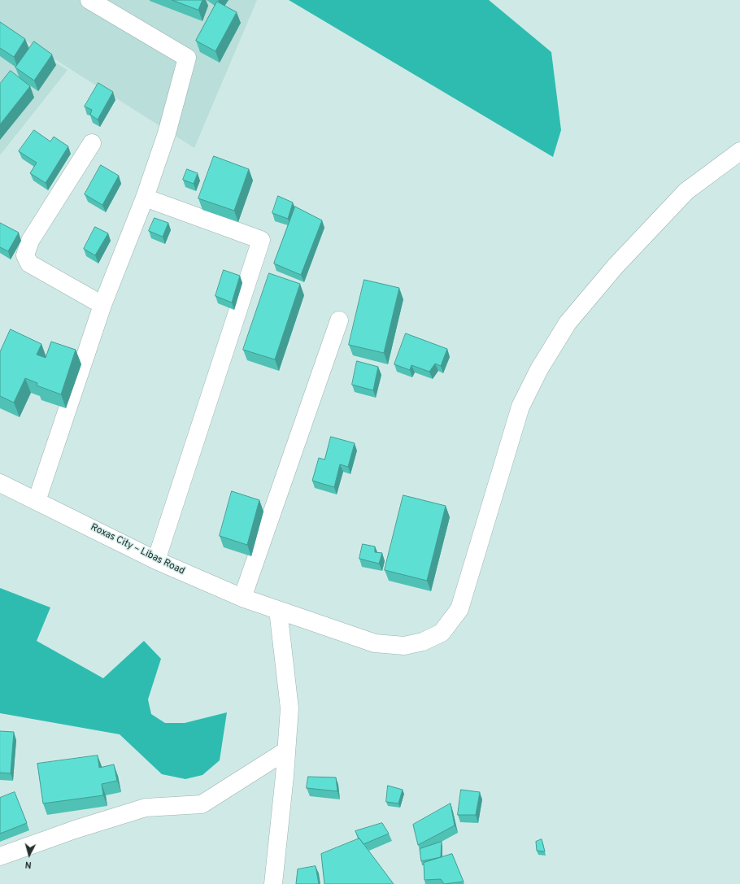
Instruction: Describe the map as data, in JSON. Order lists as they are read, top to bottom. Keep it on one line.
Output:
{"streets":{"street":["Roxas City – Libas Road"]},"north":"bottom"}
